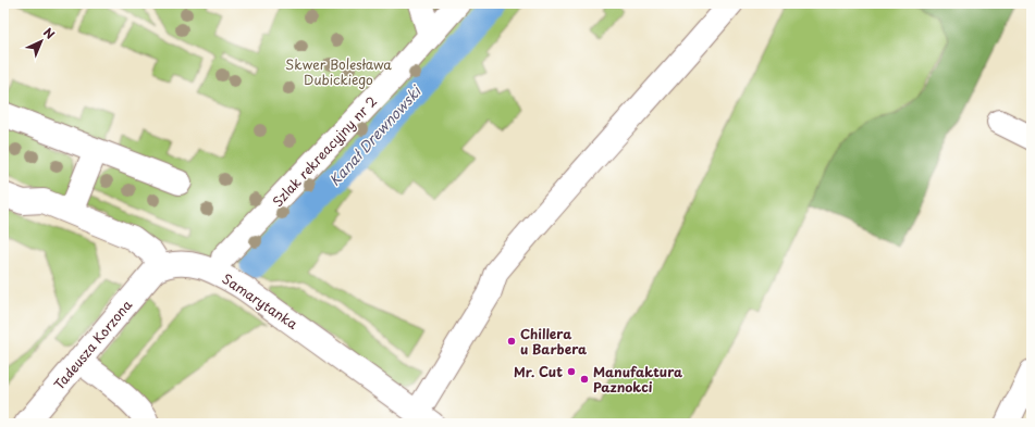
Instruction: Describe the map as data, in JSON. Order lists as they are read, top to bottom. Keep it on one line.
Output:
{"streets":{"street":["Szlak rekreacyjny nr 2","Samarytanka","Tadeusza Korzona"]},"crossings":[["Samarytanka","Tadeusza Korzona"]],"water":["Kanał Drewnowski"],"parks":["Skwer Bolesława Dubickiego"],"places":["Chillera u Barbera","Mr. Cut","Manufaktura Paznokci"],"north":"top right"}
